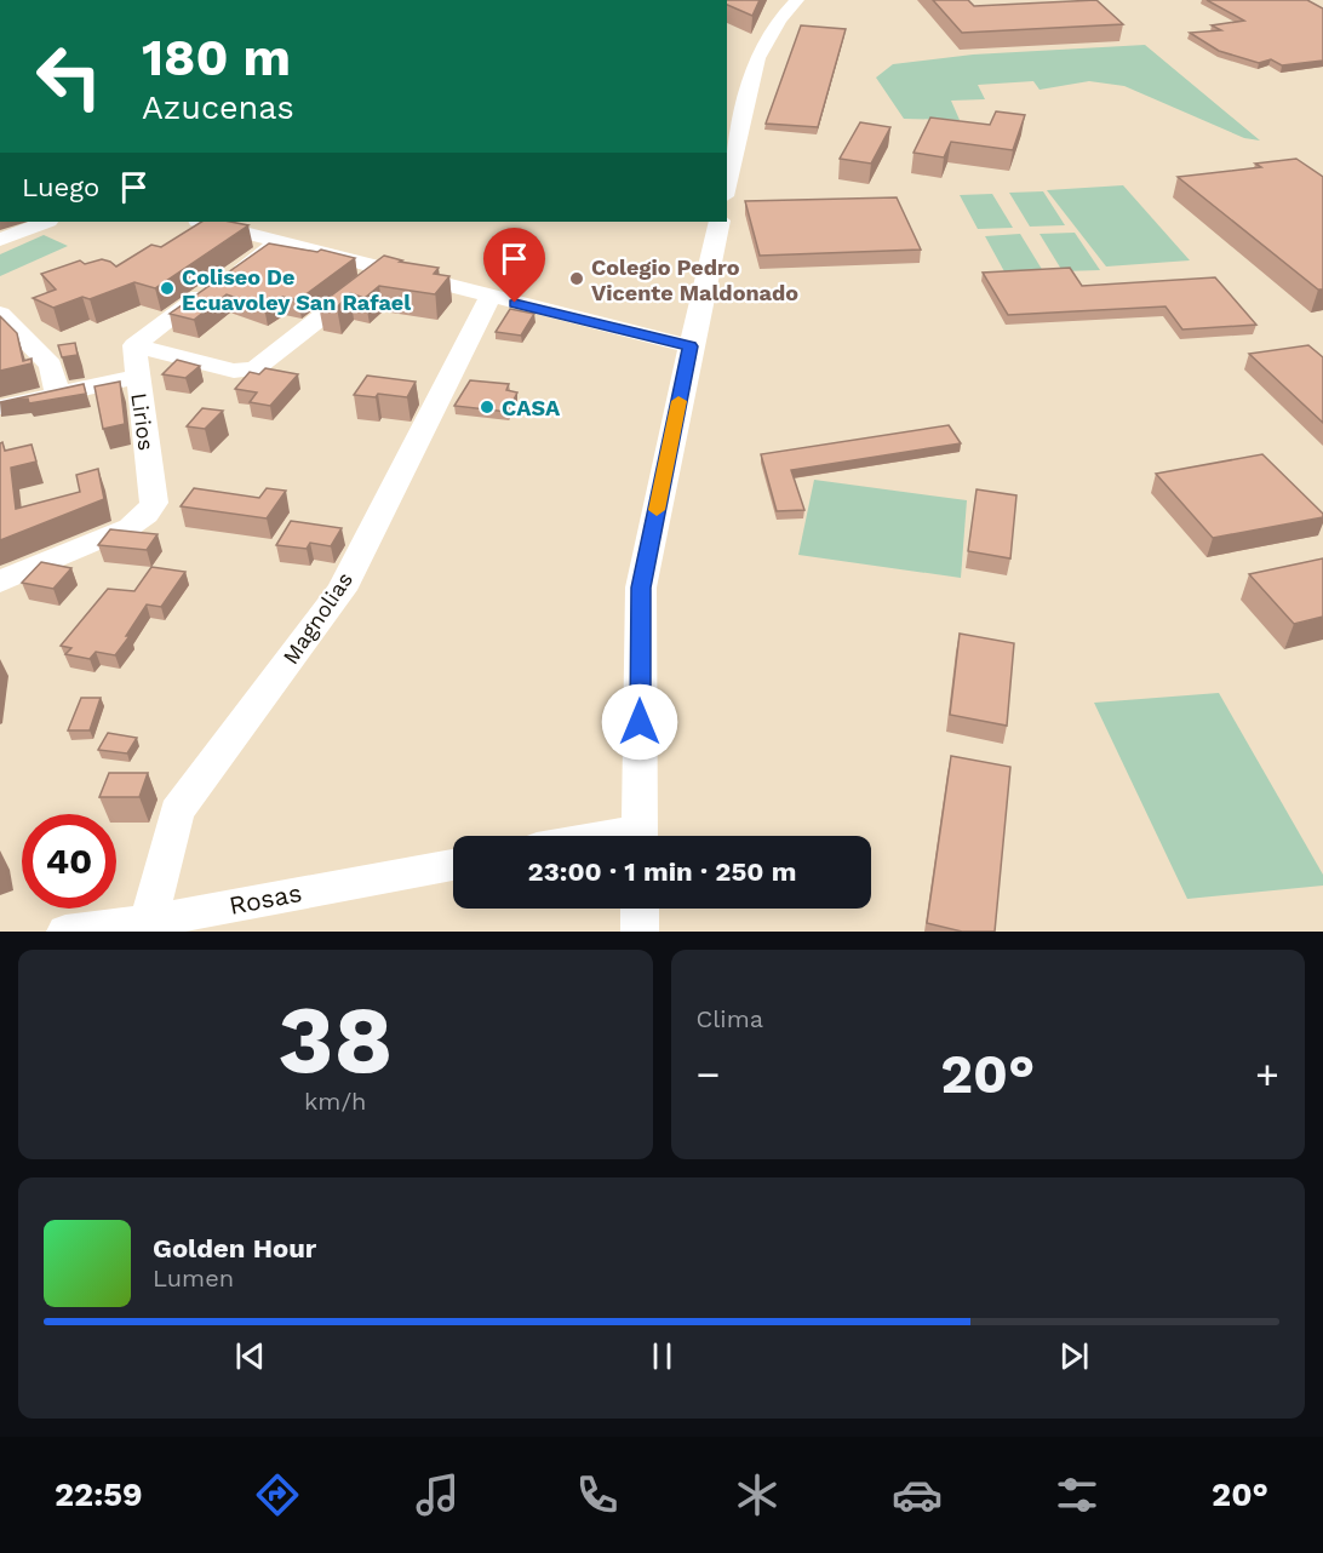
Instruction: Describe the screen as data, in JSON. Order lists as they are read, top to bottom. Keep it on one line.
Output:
{"streets":{"street":["Lirios","Magnolias","Rosas"]},"crossings":[["Magnolias","Rosas"]],"places":["Colegio Pedro Vicente Maldonado","Coliseo De Ecuavoley San Rafael","CASA"],"page":{"turn":["180 m","Azucenas"],"then":"Luego","limit":"40","trip":"23:00 · 1 min · 250 m","tile":[["38","km/h"],"Clima"],"heat":["−","20°","+"],"song":["Golden Hour","Lumen"],"tabs":["22:59","20°"]}}
